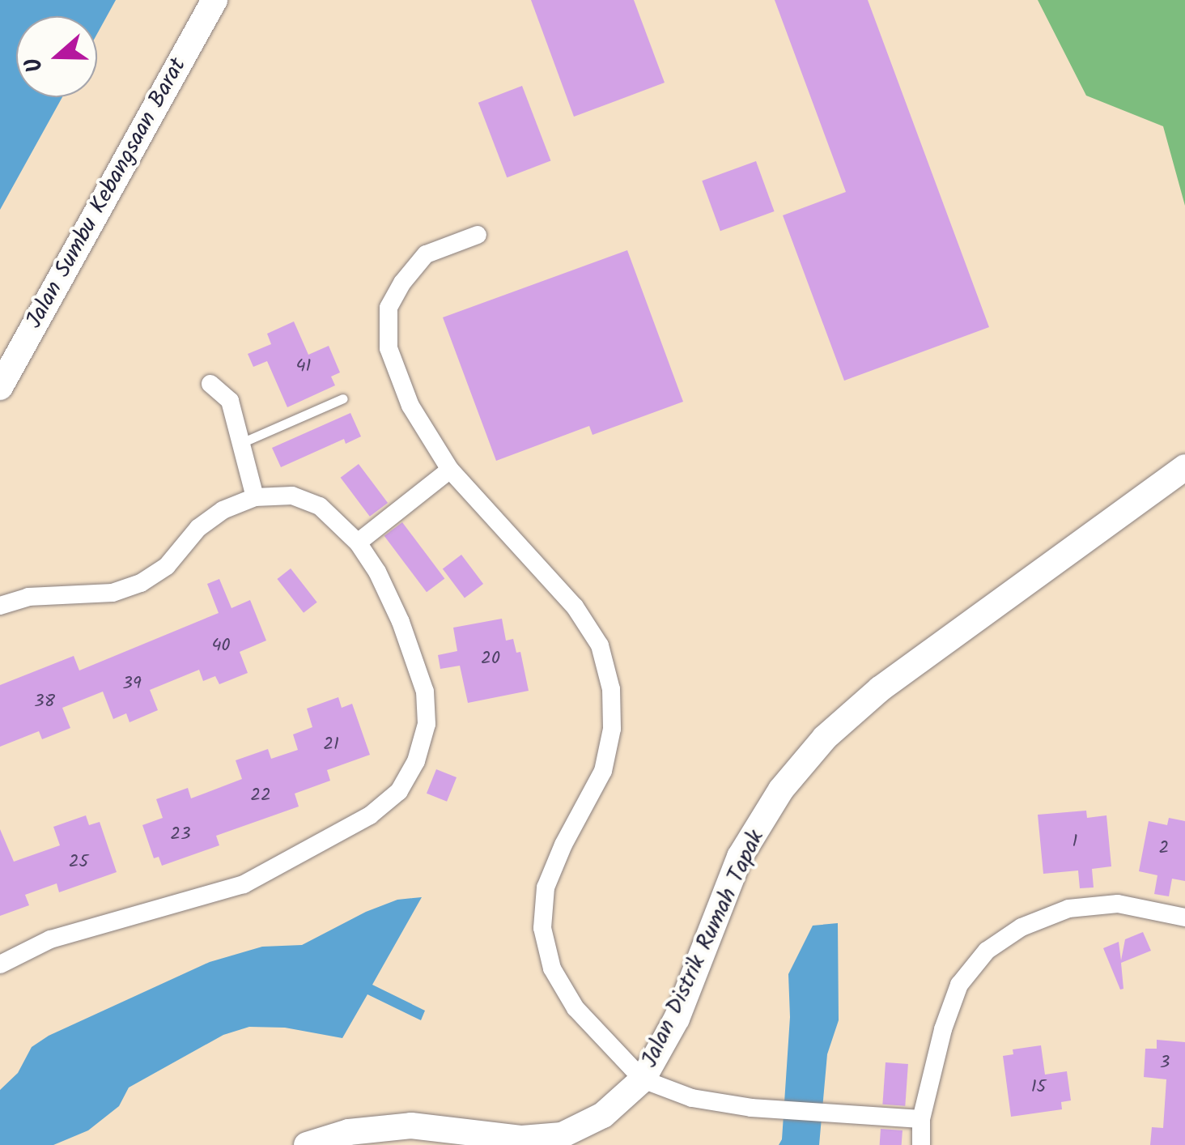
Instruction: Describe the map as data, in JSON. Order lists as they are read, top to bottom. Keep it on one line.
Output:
{"streets":{"street":["Jalan Sumbu Kebangsaan Barat","Jalan Distrik Rumah Tapak"]},"house_numbers":["41","40","20","39","38","21","22","23","1","2","25","3","15"],"north":"left"}
